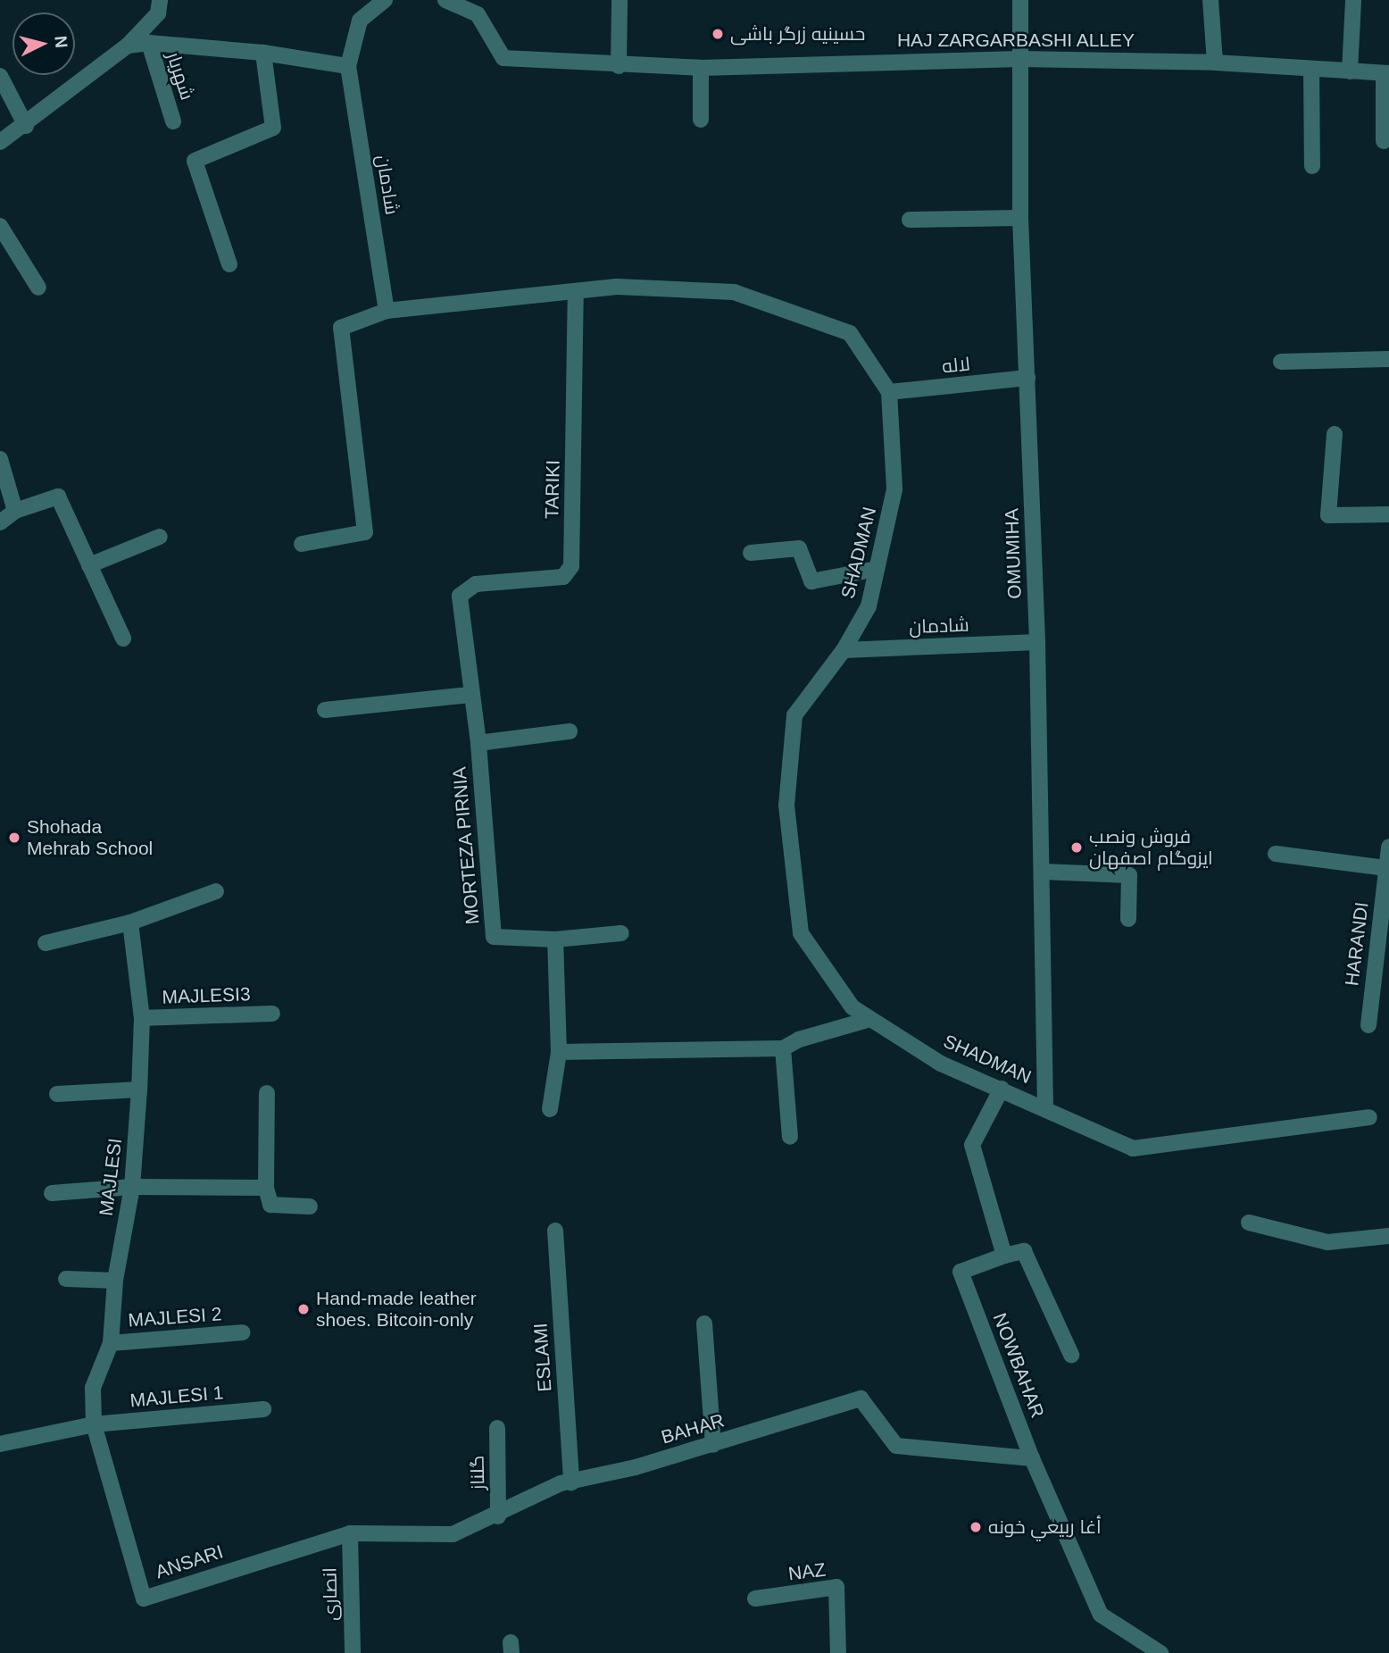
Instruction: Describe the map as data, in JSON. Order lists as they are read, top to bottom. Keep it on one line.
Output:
{"streets":{"street":["HAJ ZARGARBASHI ALLEY","شهریار","شادمان","لاله","TARIKI","SHADMAN","OMUMIHA","MORTEZA PIRNIA","HARANDI","MAJLESI3","MAJLESI","MAJLESI 2","ESLAMI","NOWBAHAR","MAJLESI 1","BAHAR","گلناز","ANSARI","NAZ","انصاری"]},"crossings":[["HAJ ZARGARBASHI ALLEY","OMUMIHA"],["شادمان","SHADMAN"],["شادمان","OMUMIHA"],["لاله","SHADMAN"],["لاله","OMUMIHA"],["TARIKI","MORTEZA PIRNIA"],["SHADMAN","OMUMIHA"],["MAJLESI3","MAJLESI"],["MAJLESI","MAJLESI 2"],["MAJLESI","MAJLESI 1"],["MAJLESI","ANSARI"],["ESLAMI","BAHAR"],["NOWBAHAR","BAHAR"],["MAJLESI 1","ANSARI"],["BAHAR","گلناز"],["BAHAR","ANSARI"],["BAHAR","انصاری"],["ANSARI","انصاری"]],"places":["حسینیه زرگر باشی","Shohada Mehrab School","فروش ونصب ایزوگام اصفهان","Hand-made leather shoes. Bitcoin-only","أغا ربيعي خونه"],"north":"right"}
